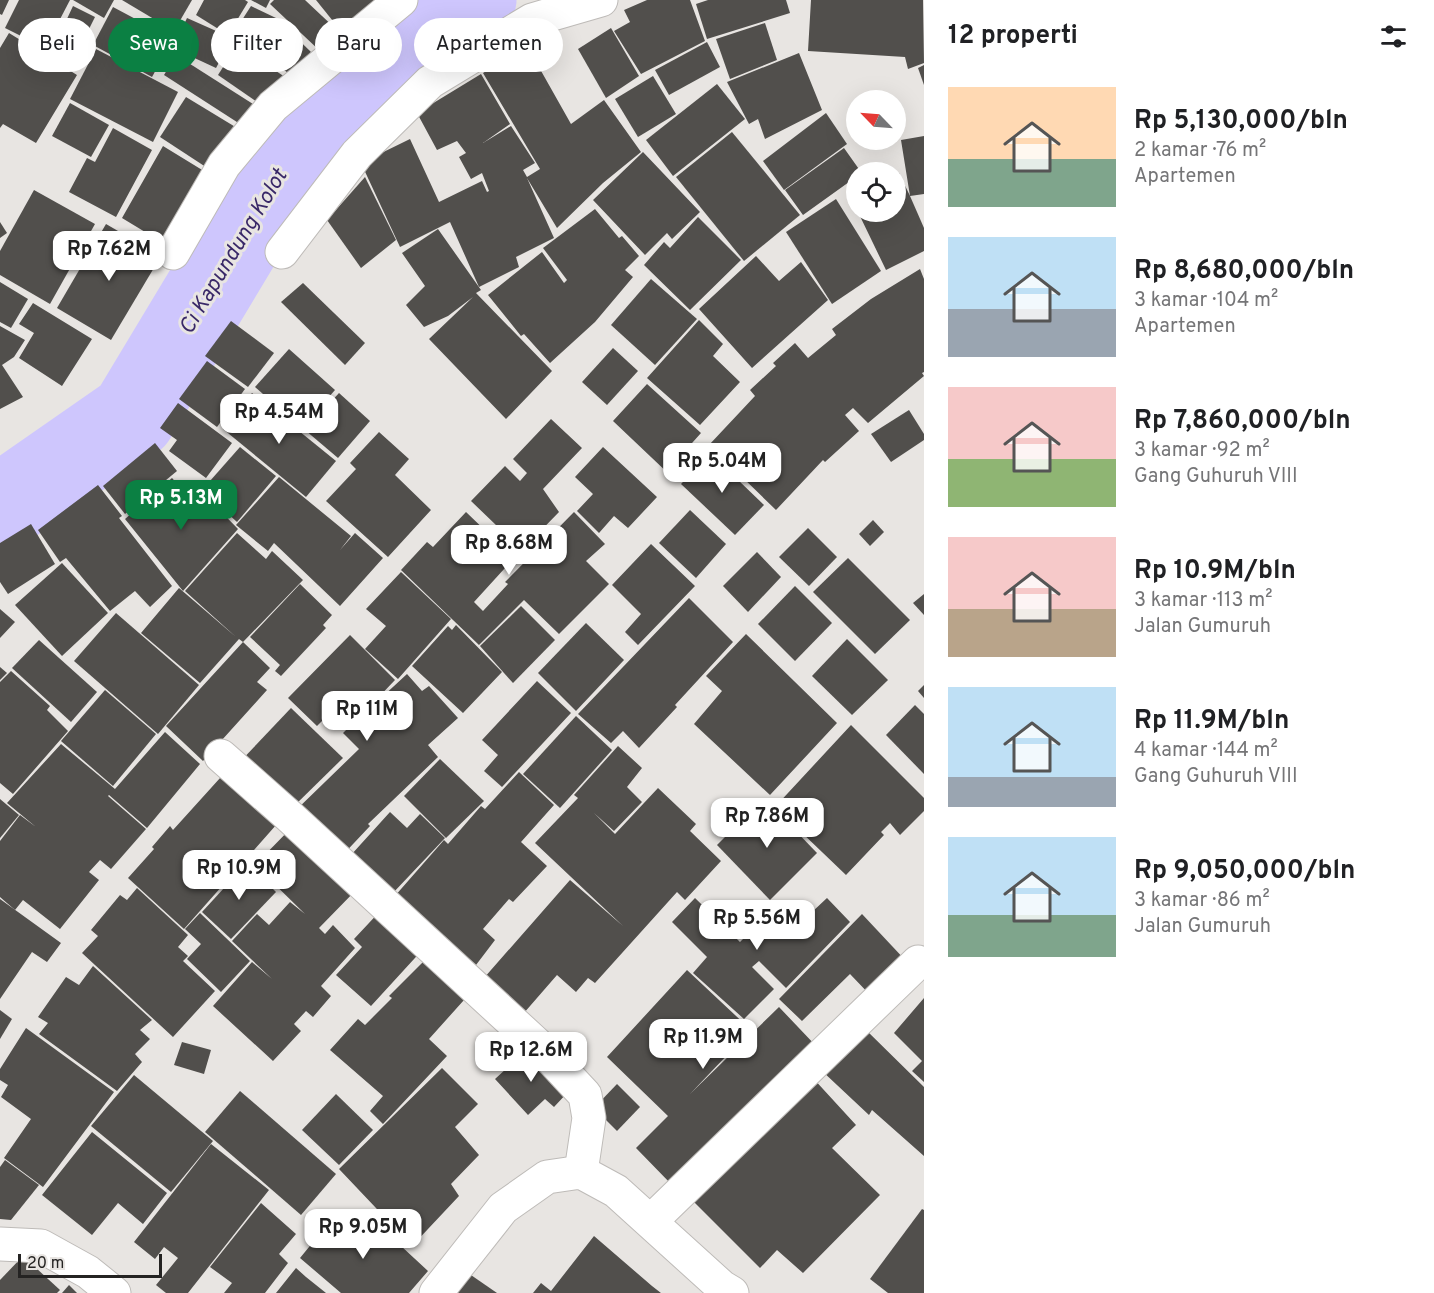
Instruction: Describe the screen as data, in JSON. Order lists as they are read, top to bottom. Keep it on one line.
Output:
{"water":["Ci Kapundung Kolot"],"scale_bar":"20 m","north":"top left","page":{"heading":"12 properti","chip":["Beli","Sewa","Filter","Baru","Apartemen"],"list":[{"name":"Rp 5,130,000/bln","note":"2 kamar · 76 m² · Apartemen"},{"name":"Rp 8,680,000/bln","note":"3 kamar · 104 m² · Apartemen"},{"name":"Rp 7,860,000/bln","note":"3 kamar · 92 m² · Gang Guhuruh VIII"},{"name":"Rp 10.9M/bln","note":"3 kamar · 113 m² · Jalan Gumuruh"},{"name":"Rp 11.9M/bln","note":"4 kamar · 144 m² · Gang Guhuruh VIII"},{"name":"Rp 9,050,000/bln","note":"3 kamar · 86 m² · Jalan Gumuruh"}],"price":["Rp 7.62M","Rp 4.54M","Rp 5.04M","Rp 5.13M","Rp 8.68M","Rp 11M","Rp 7.86M","Rp 10.9M","Rp 5.56M","Rp 11.9M","Rp 12.6M","Rp 9.05M"],"scale":"20 m"}}
